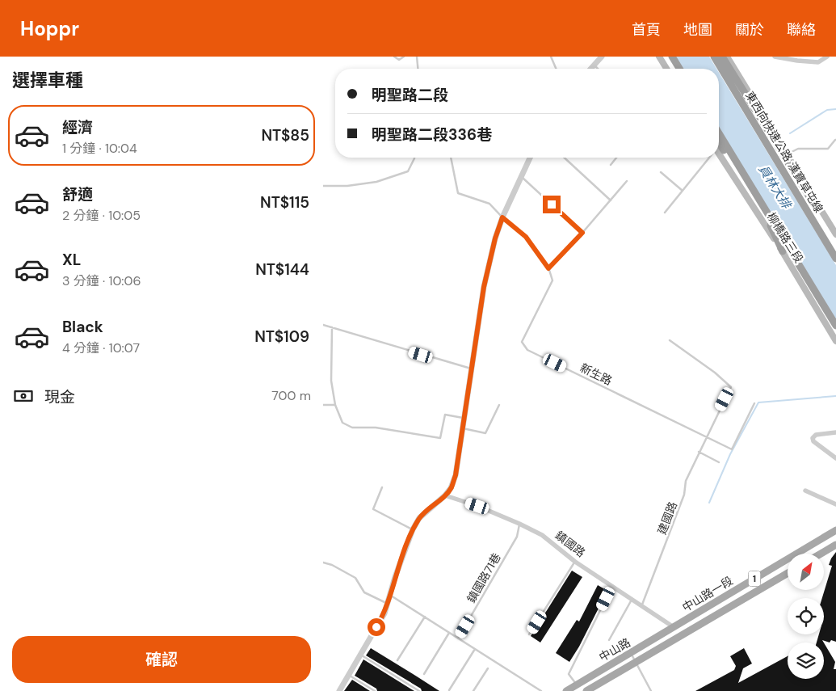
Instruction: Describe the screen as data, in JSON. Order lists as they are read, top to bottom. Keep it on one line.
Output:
{"streets":{"highway":["東西向快速公路 漢寶草屯線"],"main road":["柳橋路三段","1","中山路一段","中山路"],"street":["鎮國路"],"lane":["新生路","建國路","鎮國路71巷"]},"crossings":[["新生路","建國路"],["建國路","鎮國路"],["鎮國路","鎮國路71巷"],["鎮國路","中山路一段"],["鎮國路","中山路"],["中山路一段","中山路"]],"water":["員林大排"],"north":"top right","page":{"header":"Hoppr","nav":["首頁","地圖","關於","聯絡"],"heading":"選擇車種","banner":["明聖路二段","明聖路二段336巷"],"list":[{"name":"經濟","note":"1 分鐘 · 10:04","value":"NT$85"},{"name":"舒適","note":"2 分鐘 · 10:05","value":"NT$115"},{"name":"XL","note":"3 分鐘 · 10:06","value":"NT$144"},{"name":"Black","note":"4 分鐘 · 10:07","value":"NT$109"}],"pay":["現金","700 m"],"buttons":"確認"}}
